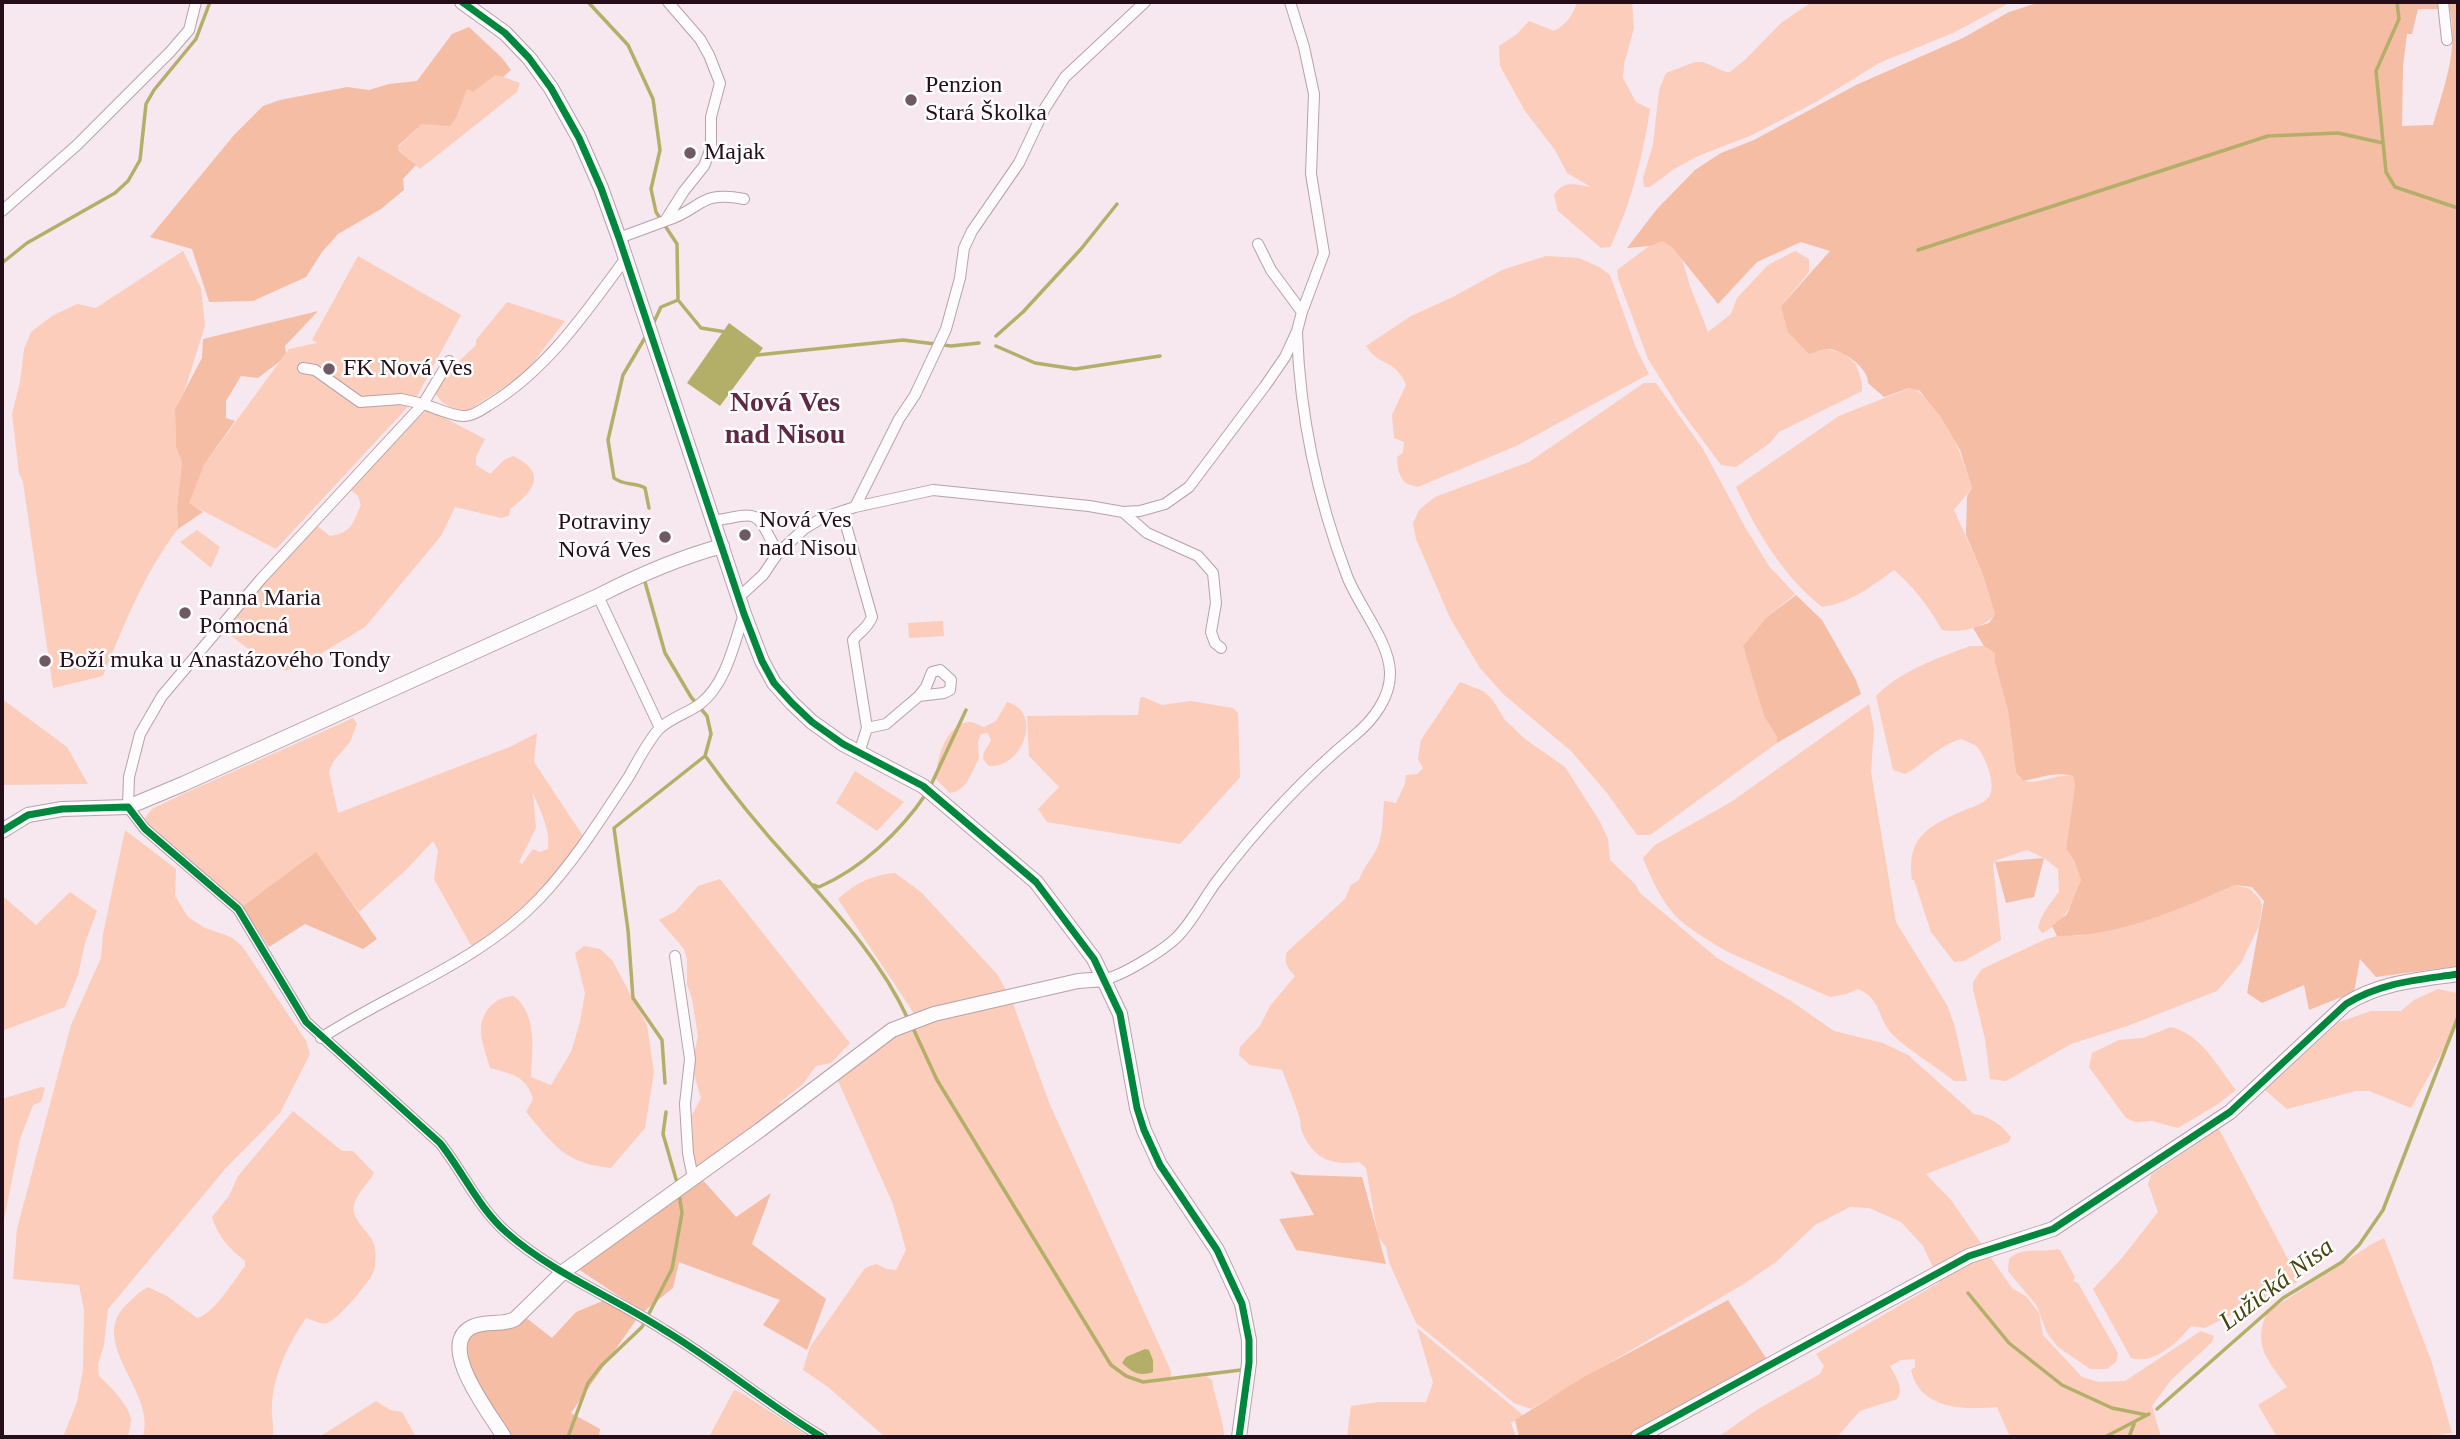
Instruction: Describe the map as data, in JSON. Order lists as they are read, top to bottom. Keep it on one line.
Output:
{"districts":["Nová Ves nad Nisou"],"water":["Lužická Nisa"],"places":["Penzion Stará Školka","Majak","FK Nová Ves","Nová Ves nad Nisou","Potraviny Nová Ves","Panna Maria Pomocná","Boží muka u Anastázového Tondy"]}
